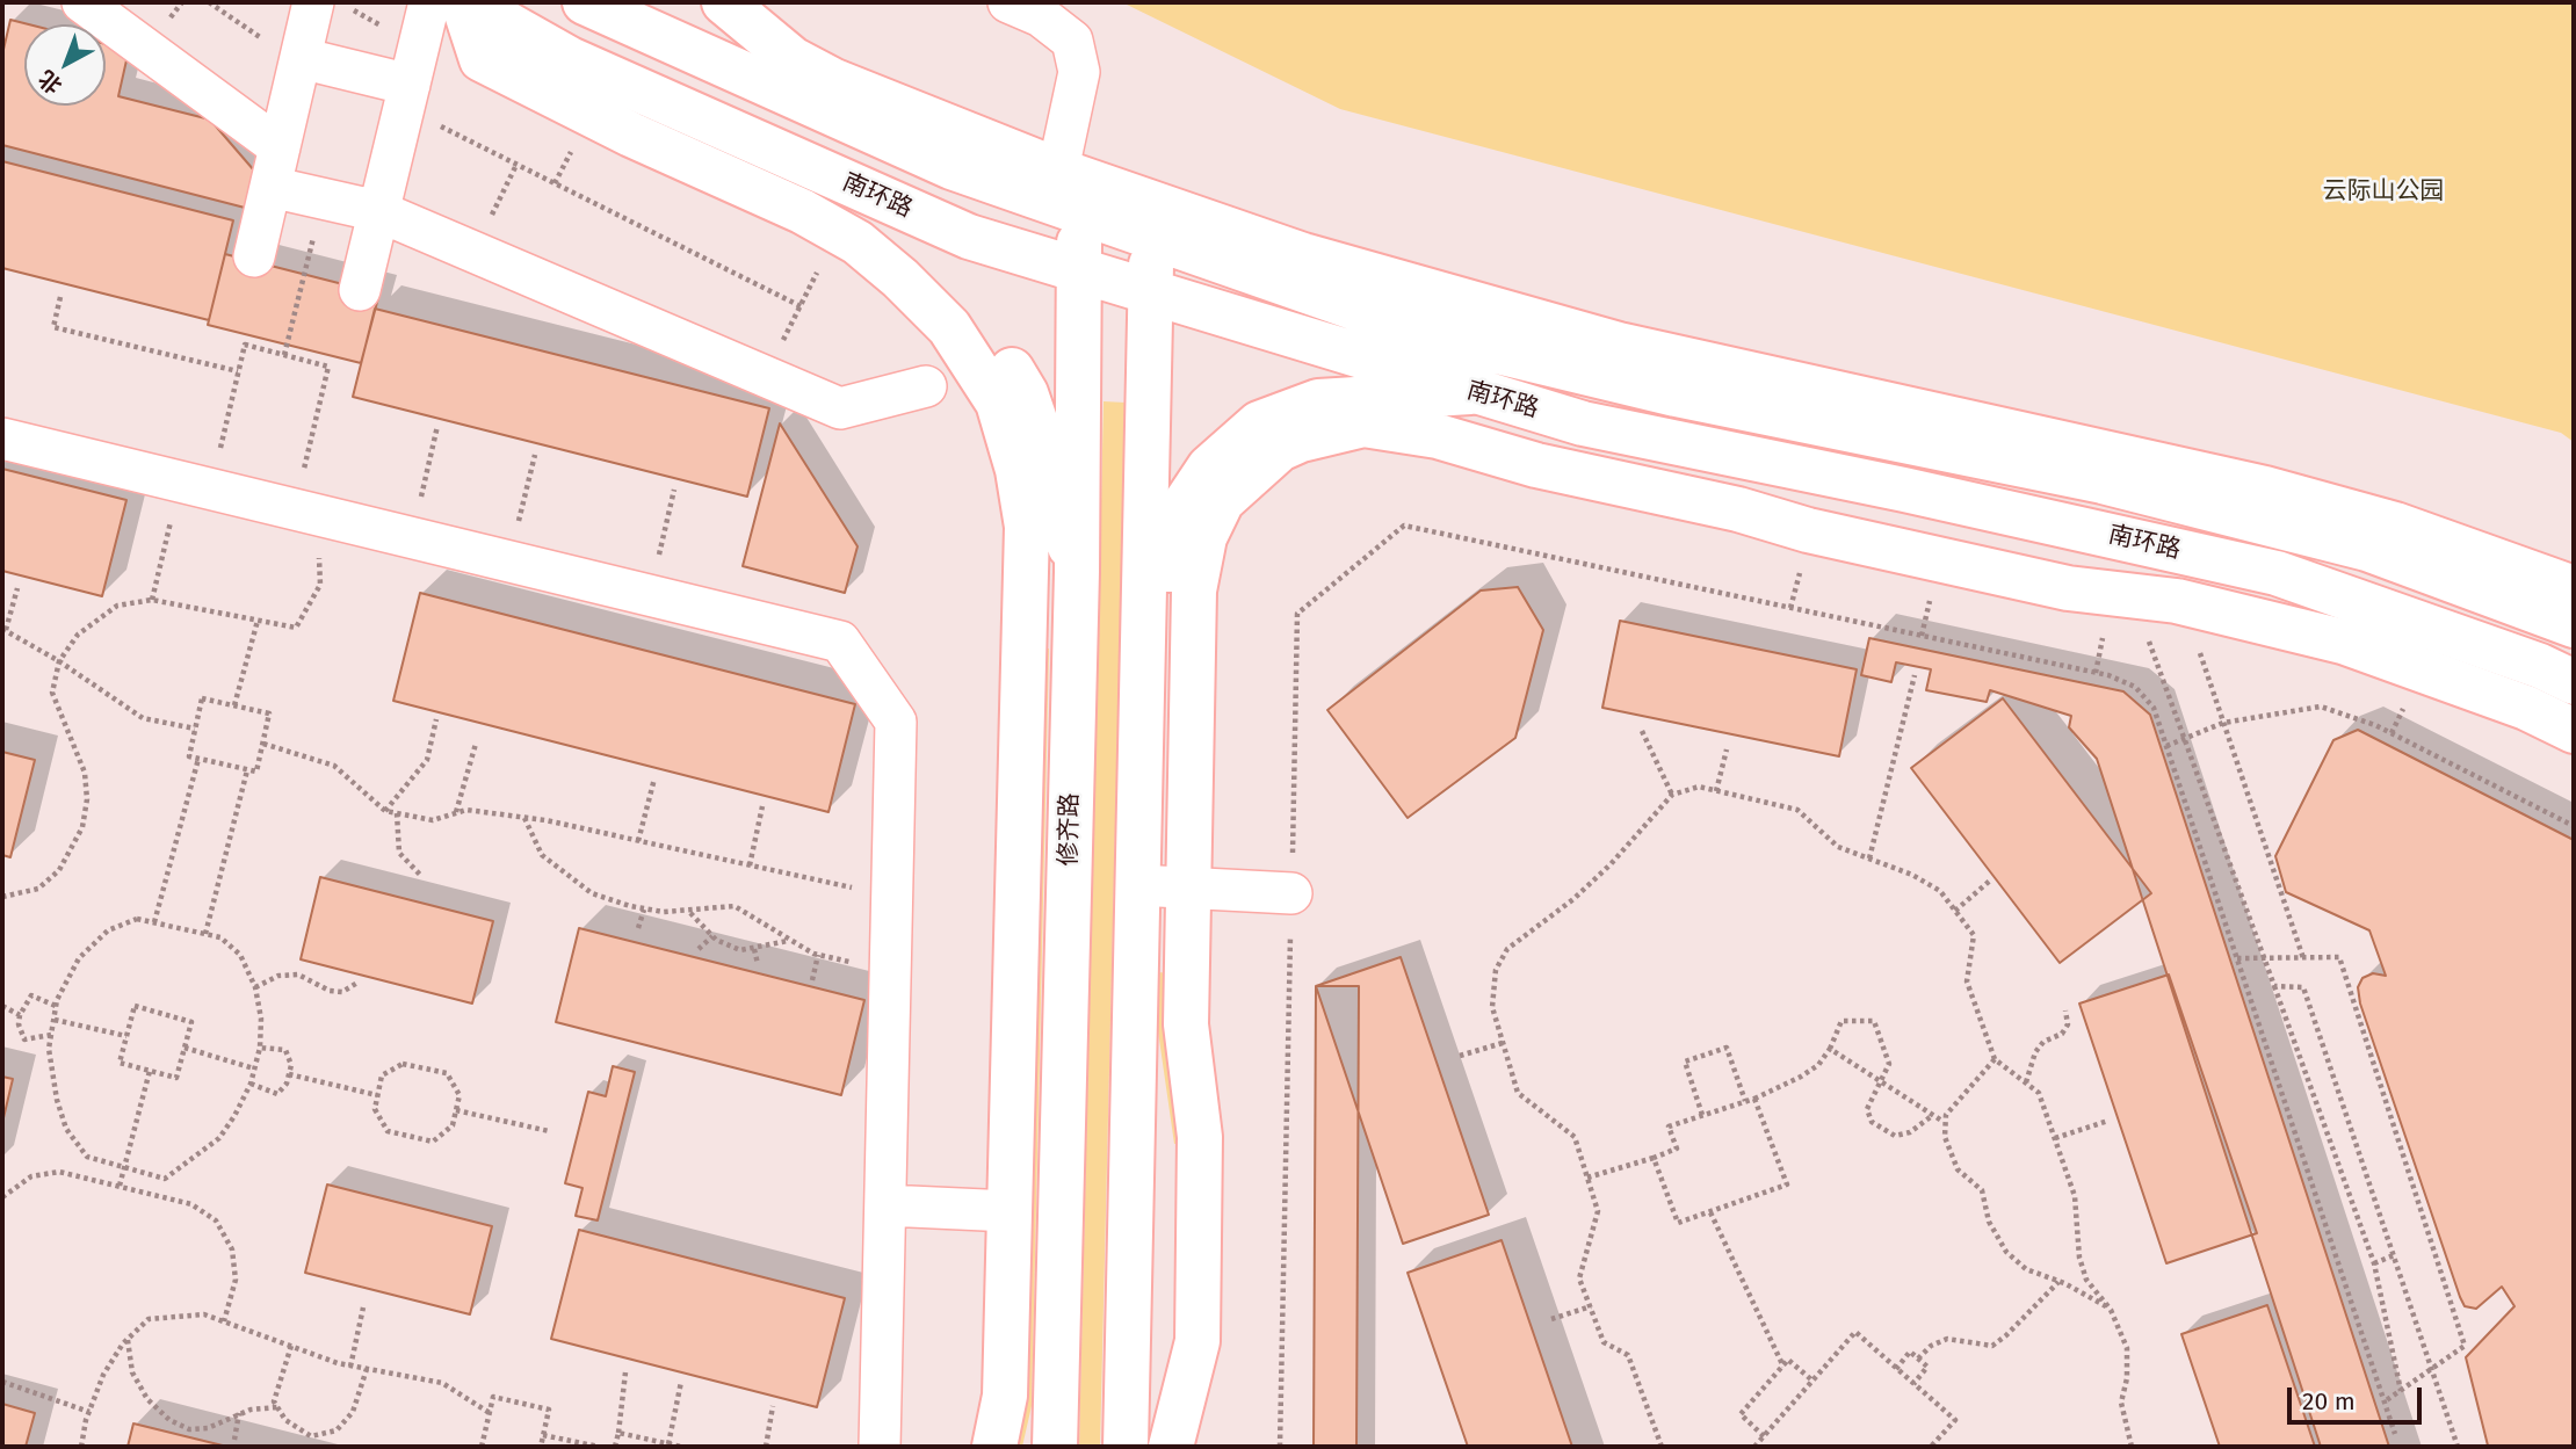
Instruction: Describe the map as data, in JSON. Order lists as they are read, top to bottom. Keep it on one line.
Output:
{"streets":{"street":["南环路","修齐路"]},"crossings":[["南环路","修齐路"]],"parks":["云际山公园"],"scale_bar":"20 m","north":"bottom left"}
